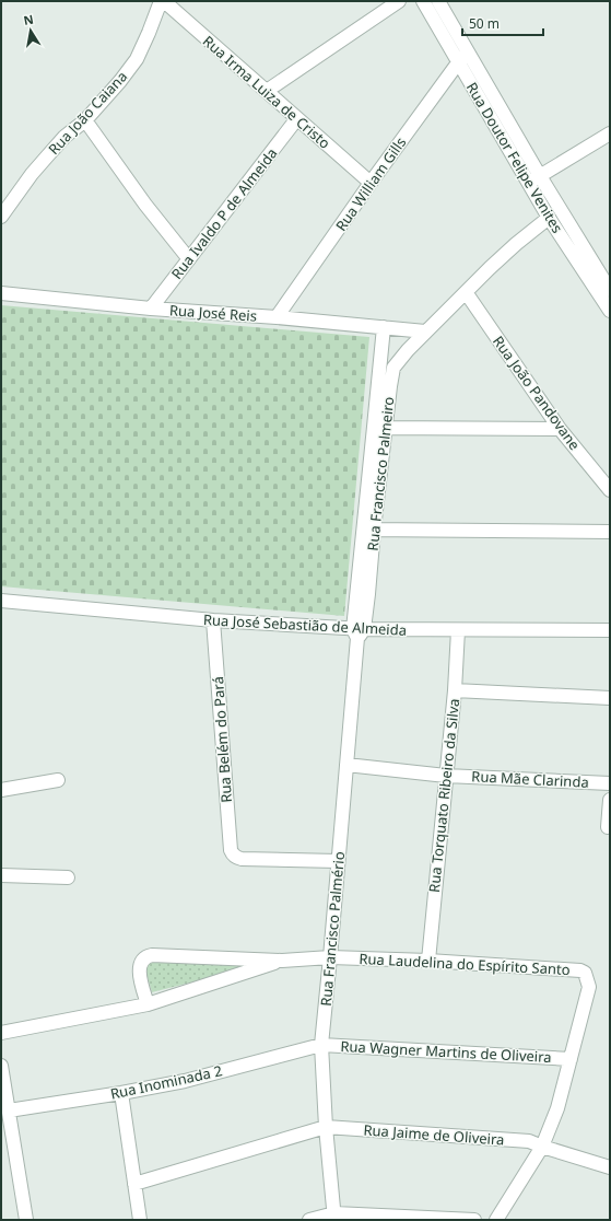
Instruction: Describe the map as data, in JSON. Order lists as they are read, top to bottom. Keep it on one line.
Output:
{"streets":{"street":["Rua Irma Luiza de Cristo","Rua João Caiana","Rua Doutor Felipe Venites","Rua William Gills","Rua Ivaldo P de Almeida","Rua José Reis","Rua João Pandovane","Rua Francisco Palmeiro","Rua José Sebastião de Almeida","Rua Belém do Pará","Rua Mãe Clarinda","Rua Torquato Ribeiro da Silva","Rua Francisco Palmério","Rua Laudelina do Espírito Santo","Rua Wagner Martins de Oliveira","Rua Inominada 2","Rua Jaime de Oliveira"]},"crossings":[["Rua Irma Luiza de Cristo","Rua João Caiana"],["Rua Irma Luiza de Cristo","Rua William Gills"],["Rua Irma Luiza de Cristo","Rua Ivaldo P de Almeida"],["Rua Doutor Felipe Venites","Rua William Gills"],["Rua Doutor Felipe Venites","Rua Francisco Palmeiro"],["Rua William Gills","Rua José Reis"],["Rua Ivaldo P de Almeida","Rua José Reis"],["Rua José Reis","Rua Francisco Palmeiro"],["Rua João Pandovane","Rua Francisco Palmeiro"],["Rua Francisco Palmeiro","Rua José Sebastião de Almeida"],["Rua Francisco Palmeiro","Rua Francisco Palmério"],["Rua José Sebastião de Almeida","Rua Belém do Pará"],["Rua José Sebastião de Almeida","Rua Torquato Ribeiro da Silva"],["Rua José Sebastião de Almeida","Rua Francisco Palmério"],["Rua Belém do Pará","Rua Francisco Palmério"],["Rua Mãe Clarinda","Rua Torquato Ribeiro da Silva"],["Rua Mãe Clarinda","Rua Francisco Palmério"],["Rua Torquato Ribeiro da Silva","Rua Laudelina do Espírito Santo"],["Rua Francisco Palmério","Rua Laudelina do Espírito Santo"],["Rua Francisco Palmério","Rua Wagner Martins de Oliveira"],["Rua Francisco Palmério","Rua Inominada 2"],["Rua Francisco Palmério","Rua Jaime de Oliveira"],["Rua Laudelina do Espírito Santo","Rua Wagner Martins de Oliveira"],["Rua Wagner Martins de Oliveira","Rua Inominada 2"]],"scale_bar":"50 m","north":"top"}
